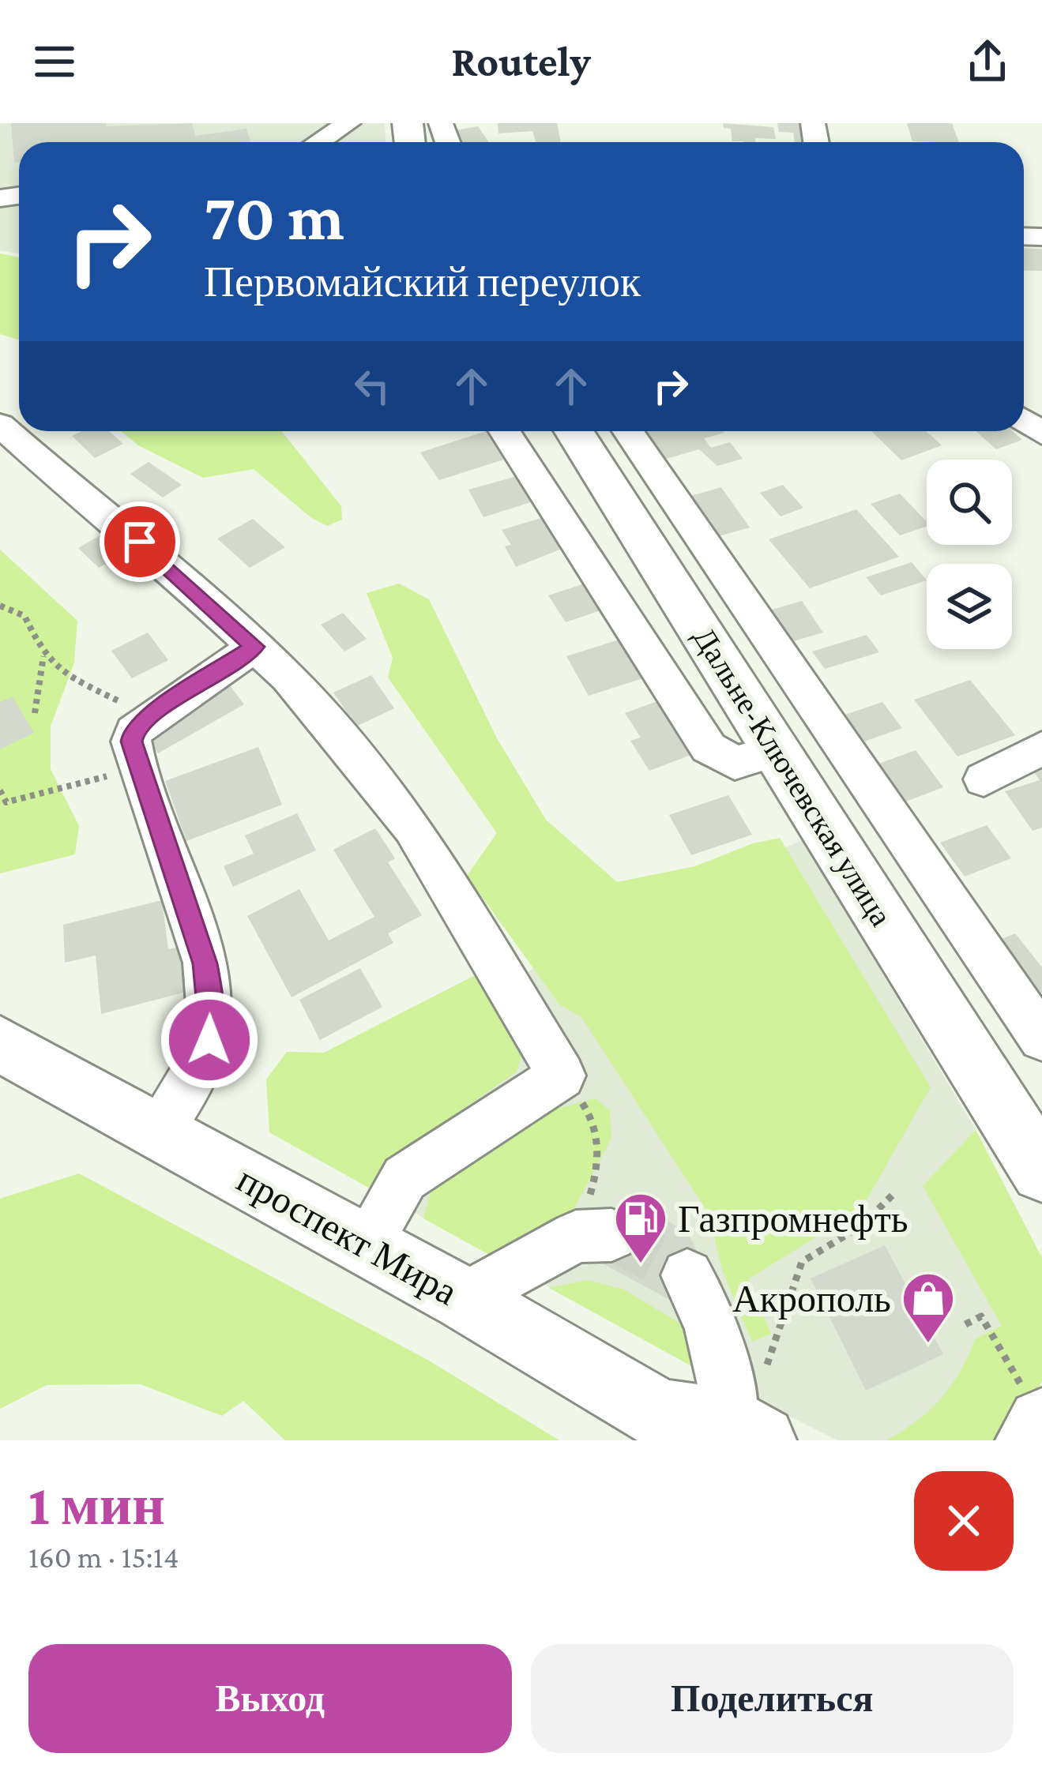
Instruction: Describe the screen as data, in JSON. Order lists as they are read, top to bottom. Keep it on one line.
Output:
{"streets":{"main road":["Дальне-Ключевская улица","проспект Мира"]},"places":{"fuel station":["Газпромнефть"],"shop":["Акрополь"]},"page":{"header":"Routely","turn":["70 m","Первомайский переулок"],"heading":["1 мин","160 m · 15:14"],"buttons":["Выход","Поделиться"]}}
